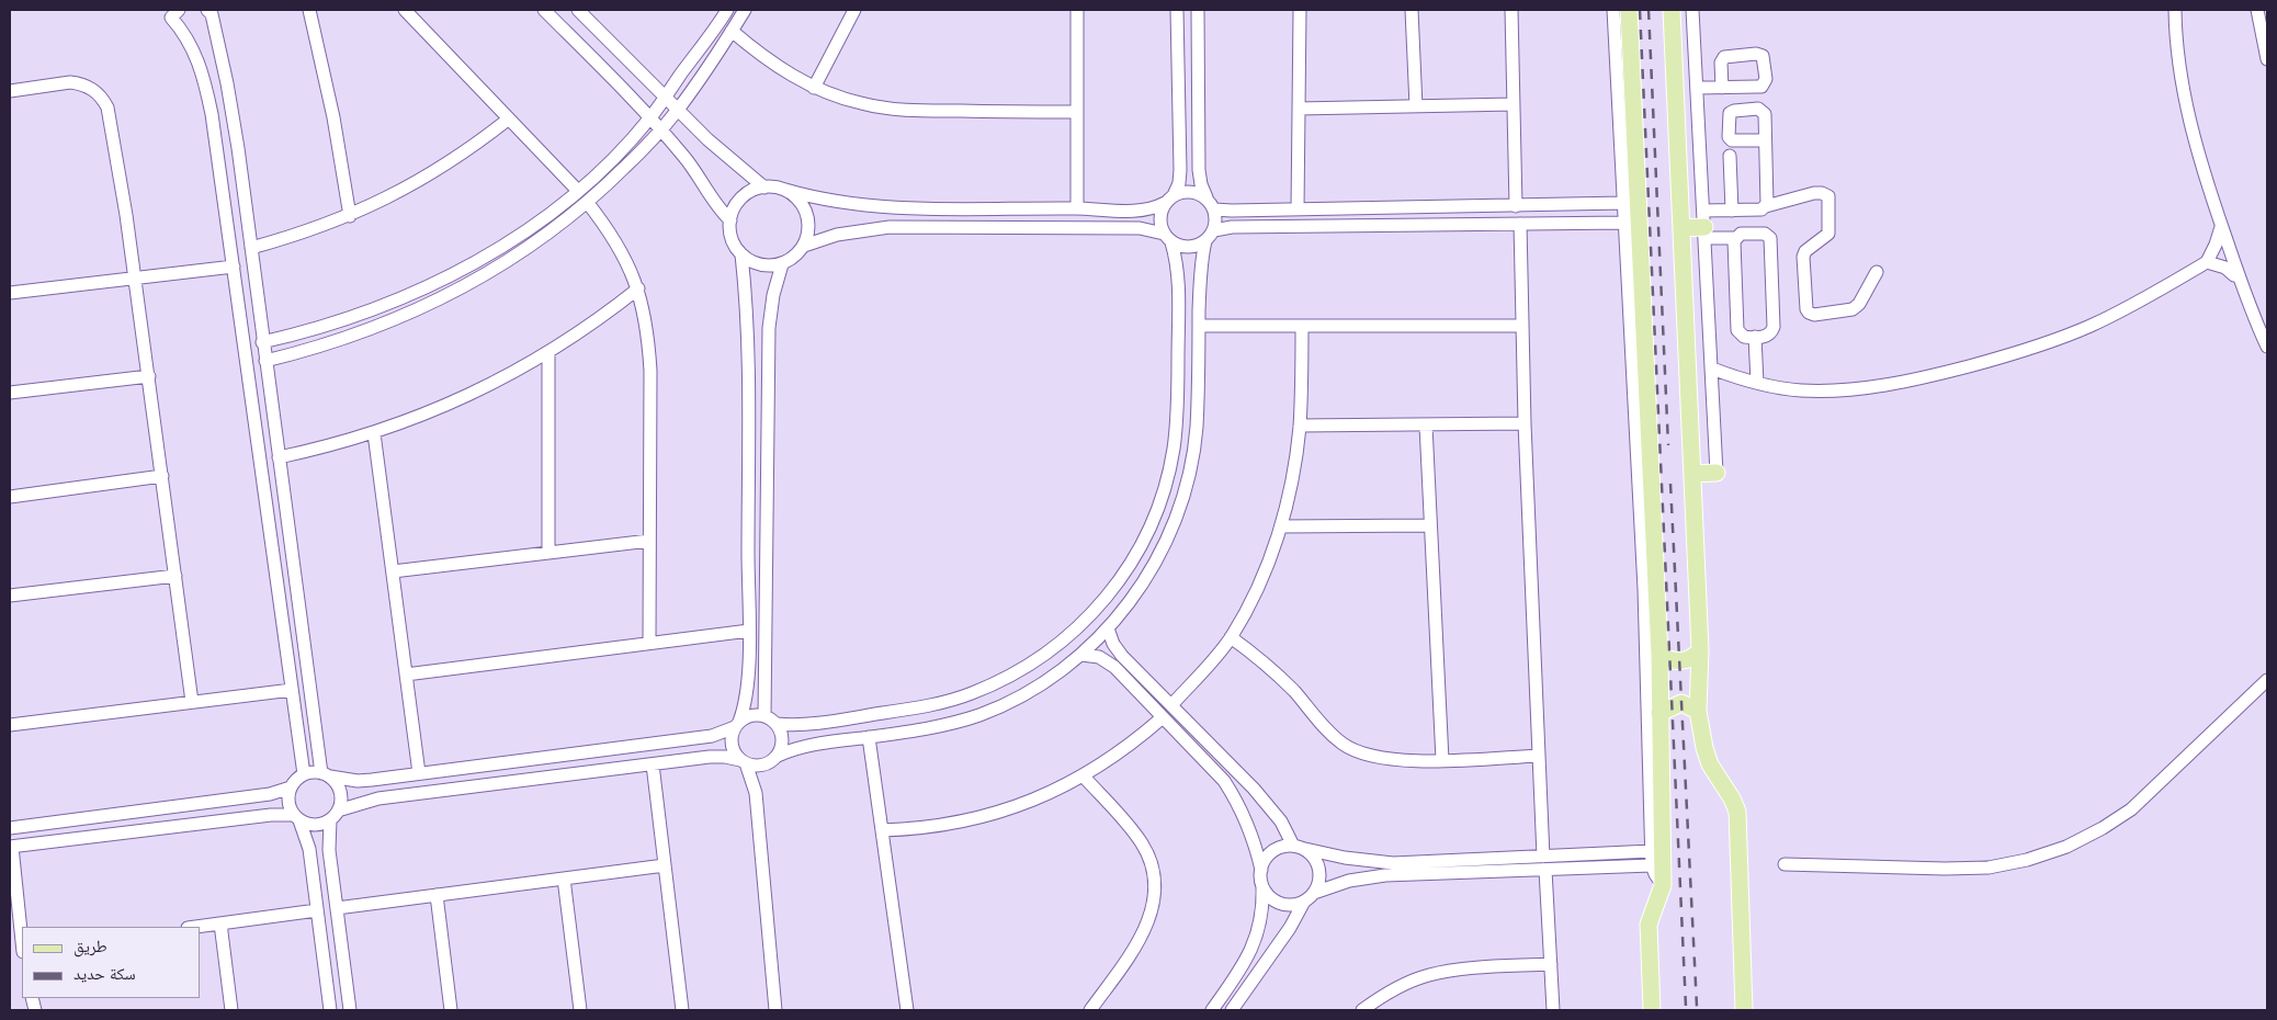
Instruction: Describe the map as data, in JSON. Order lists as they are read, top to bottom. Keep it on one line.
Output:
{"legend":["طريق","سكة حديد"]}
